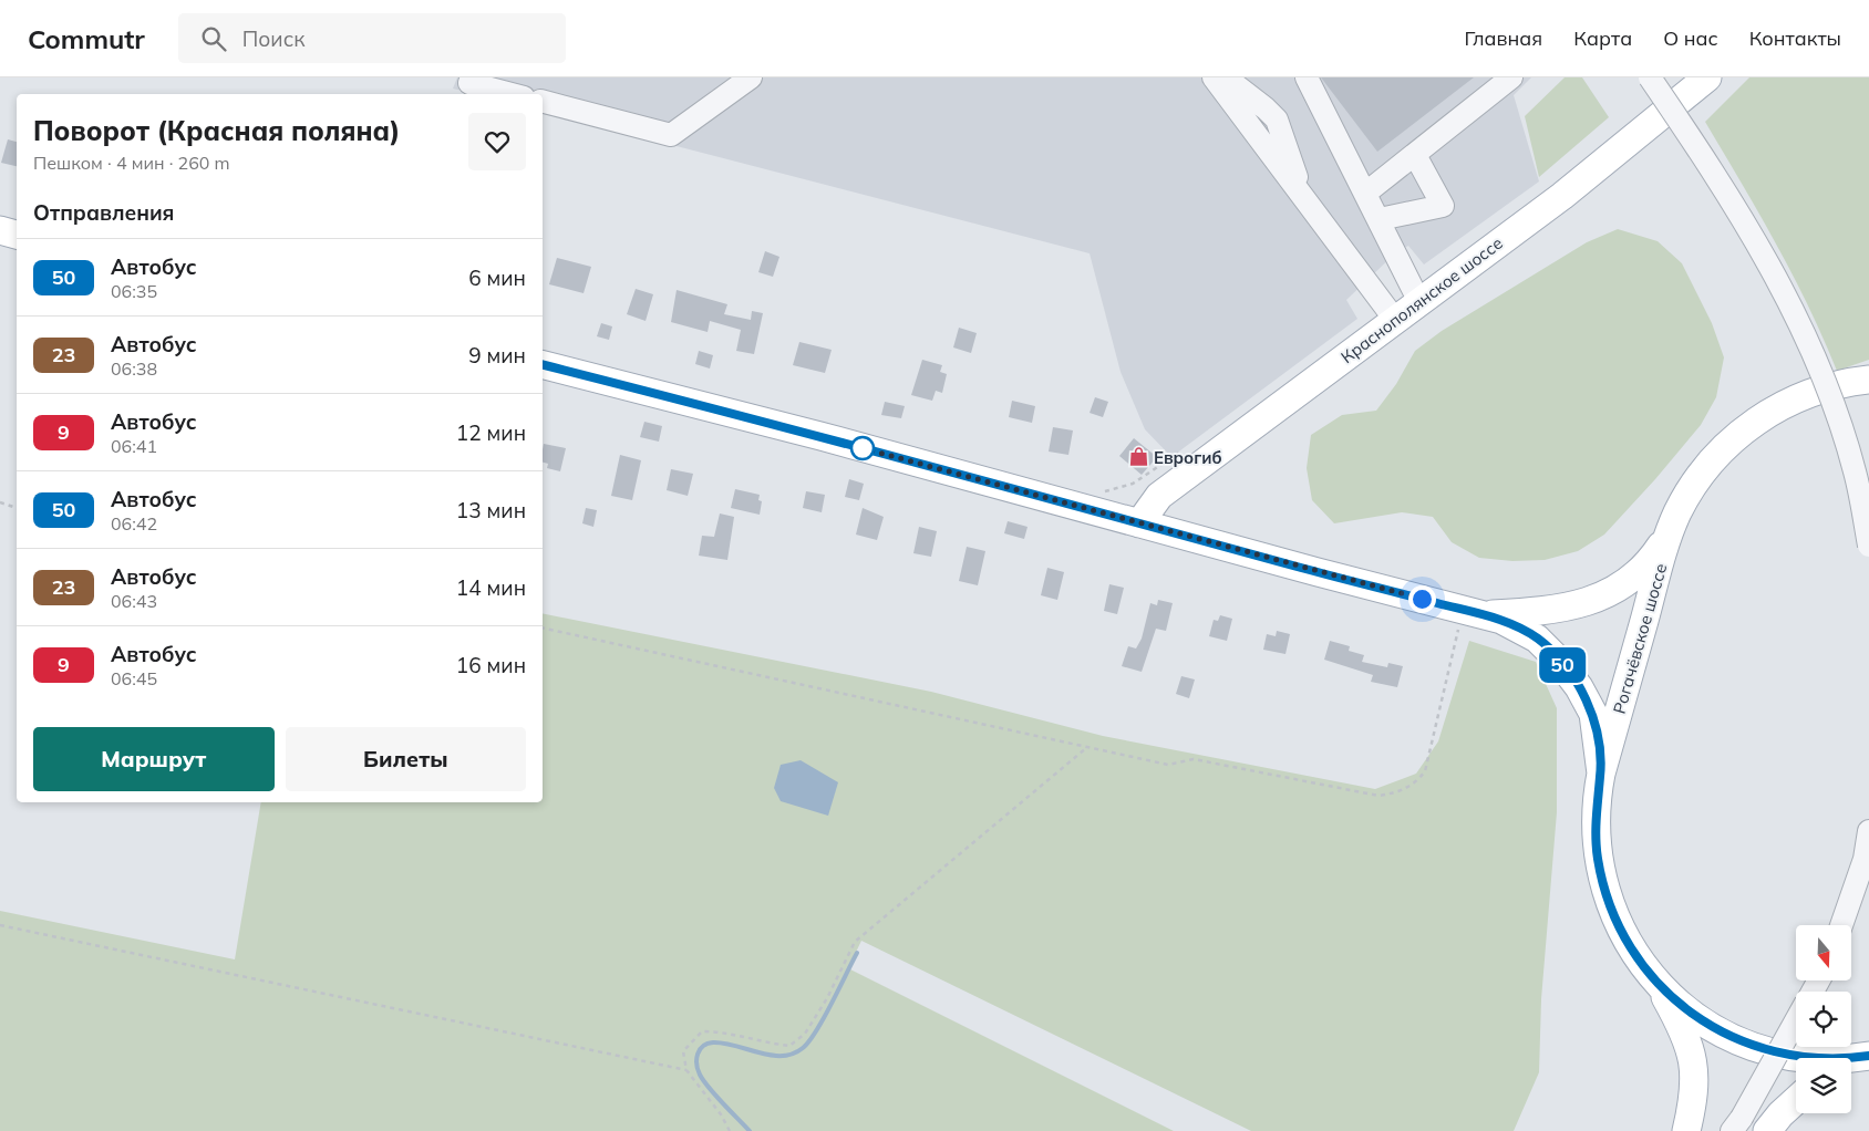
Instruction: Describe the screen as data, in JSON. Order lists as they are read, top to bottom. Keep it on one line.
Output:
{"streets":{"main road":["Краснополянское шоссе","Рогачёвское шоссе"]},"crossings":[["Краснополянское шоссе","Рогачёвское шоссе"]],"places":{"shop":["Еврогиб"]},"lines":["bus line 50"],"north":"bottom","page":{"header":"Commutr","search":"Поиск","nav":["Главная","Карта","О нас","Контакты"],"on_map":"50","heading":[["Поворот (Красная поляна)","Пешком · 4 мин · 260 m"],"Отправления"],"list":[{"mark":"50","name":"Автобус","note":"06:35","value":"6 мин"},{"mark":"23","name":"Автобус","note":"06:38","value":"9 мин"},{"mark":"9","name":"Автобус","note":"06:41","value":"12 мин"},{"mark":"50","name":"Автобус","note":"06:42","value":"13 мин"},{"mark":"23","name":"Автобус","note":"06:43","value":"14 мин"},{"mark":"9","name":"Автобус","note":"06:45","value":"16 мин"}],"buttons":["Маршрут","Билеты"]}}
